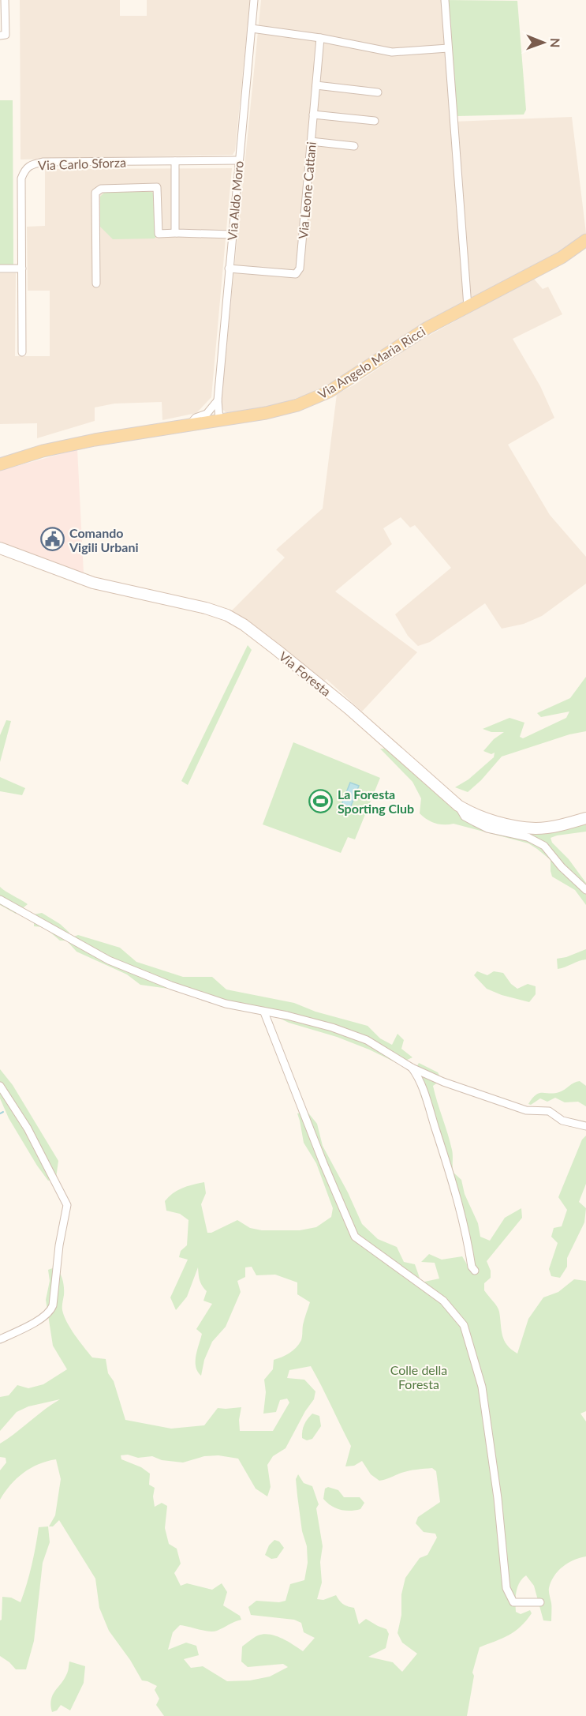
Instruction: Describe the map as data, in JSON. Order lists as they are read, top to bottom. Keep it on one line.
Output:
{"streets":{"main road":["Via Angelo Maria Ricci","Via Foresta"],"street":["Via Carlo Sforza","Via Leone Cattani","Via Aldo Moro"]},"crossings":[["Via Carlo Sforza","Via Aldo Moro"],["Via Leone Cattani","Via Aldo Moro"],["Via Aldo Moro","Via Angelo Maria Ricci"]],"parks":["Colle della Foresta"],"places":{"public building":["Comando Vigili Urbani"],"sports":["La Foresta Sporting Club"]},"north":"right"}
